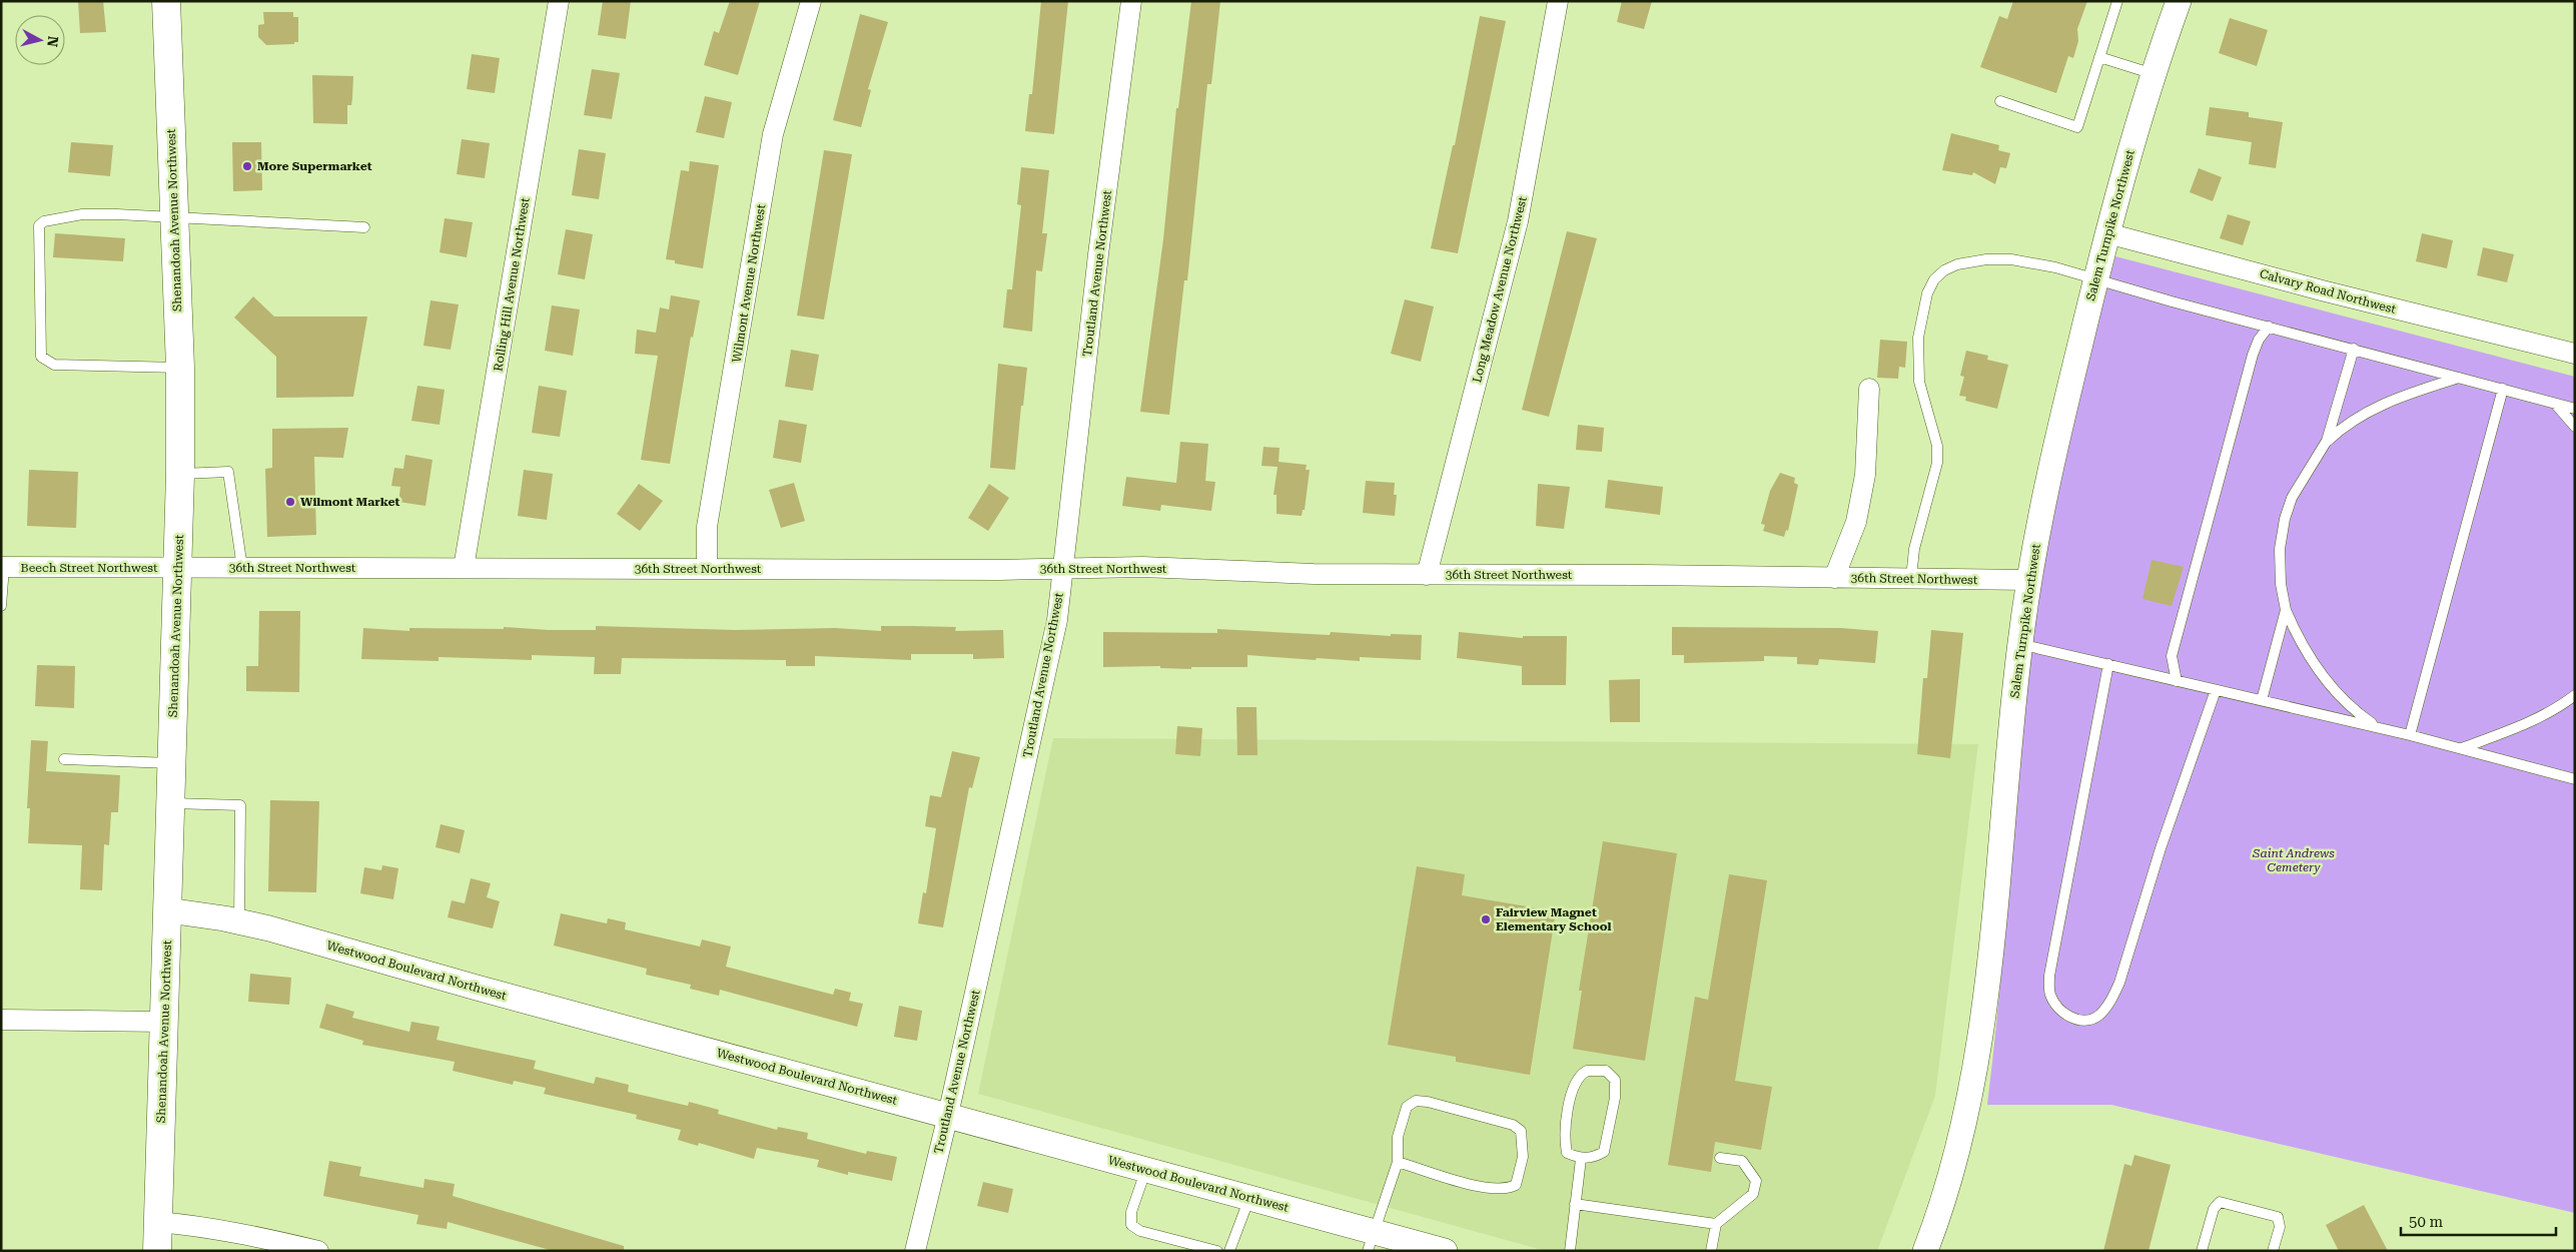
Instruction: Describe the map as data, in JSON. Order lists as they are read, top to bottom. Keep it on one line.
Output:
{"streets":{"main road":["Shenandoah Avenue Northwest"],"street":["Salem Turnpike Northwest","Troutland Avenue Northwest","Wilmont Avenue Northwest","Rolling Hill Avenue Northwest","Long Meadow Avenue Northwest","Calvary Road Northwest","Beech Street Northwest","36th Street Northwest","Westwood Boulevard Northwest"]},"crossings":[["Shenandoah Avenue Northwest","Beech Street Northwest"],["Shenandoah Avenue Northwest","36th Street Northwest"],["Shenandoah Avenue Northwest","Westwood Boulevard Northwest"],["Salem Turnpike Northwest","Calvary Road Northwest"],["Salem Turnpike Northwest","36th Street Northwest"],["Troutland Avenue Northwest","36th Street Northwest"],["Troutland Avenue Northwest","Westwood Boulevard Northwest"],["Wilmont Avenue Northwest","36th Street Northwest"],["Rolling Hill Avenue Northwest","36th Street Northwest"],["Long Meadow Avenue Northwest","36th Street Northwest"],["Beech Street Northwest","36th Street Northwest"]],"parks":["Saint Andrews Cemetery"],"places":["More Supermarket","Wilmont Market","Fairview Magnet Elementary School"],"scale_bar":"50 m","north":"right"}
